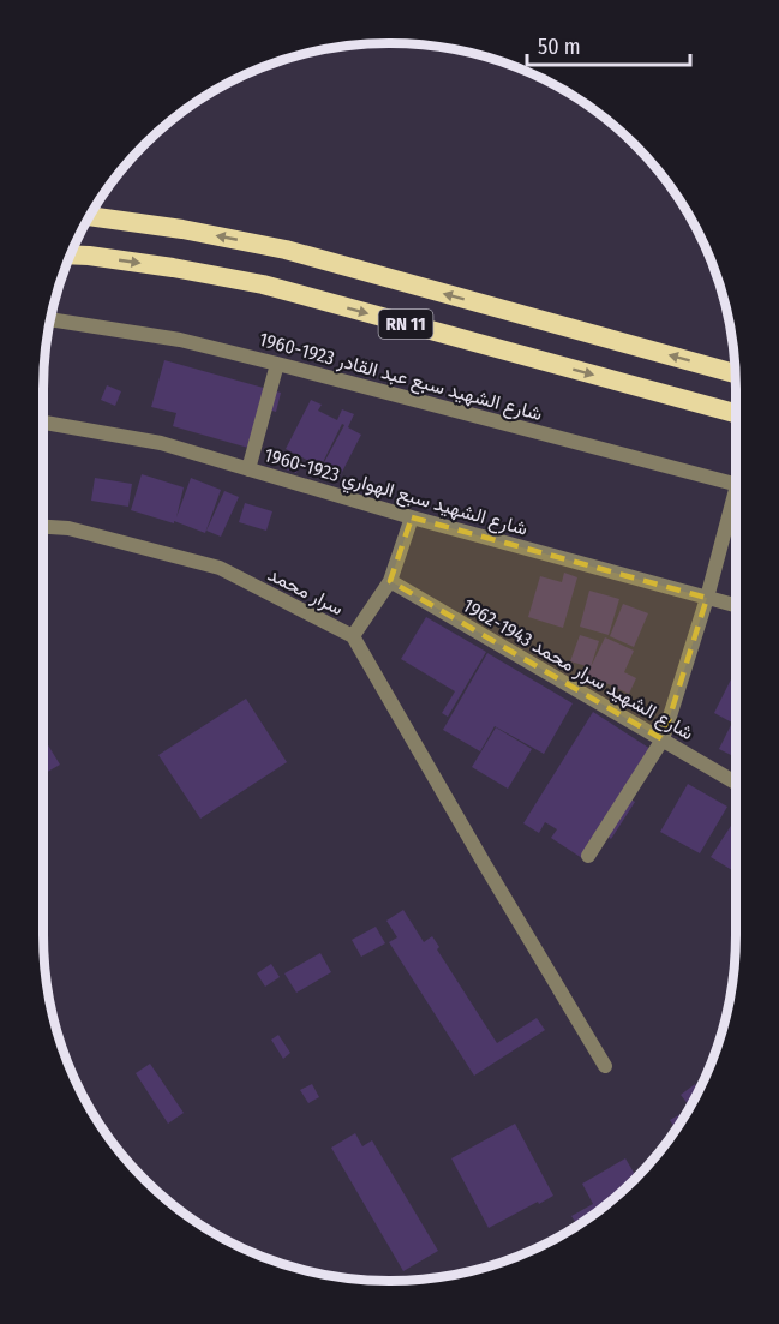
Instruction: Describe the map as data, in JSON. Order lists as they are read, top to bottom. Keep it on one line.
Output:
{"streets":{"highway":["RN 11"],"street":["شارع الشهيد سبع عبد القادر 1923-1960","شارع الشهيد سبع الهواري 1923-1960","سرار محمد","شارع الشهيد سرار محمد 1943-1962"]},"scale_bar":"50 m"}
